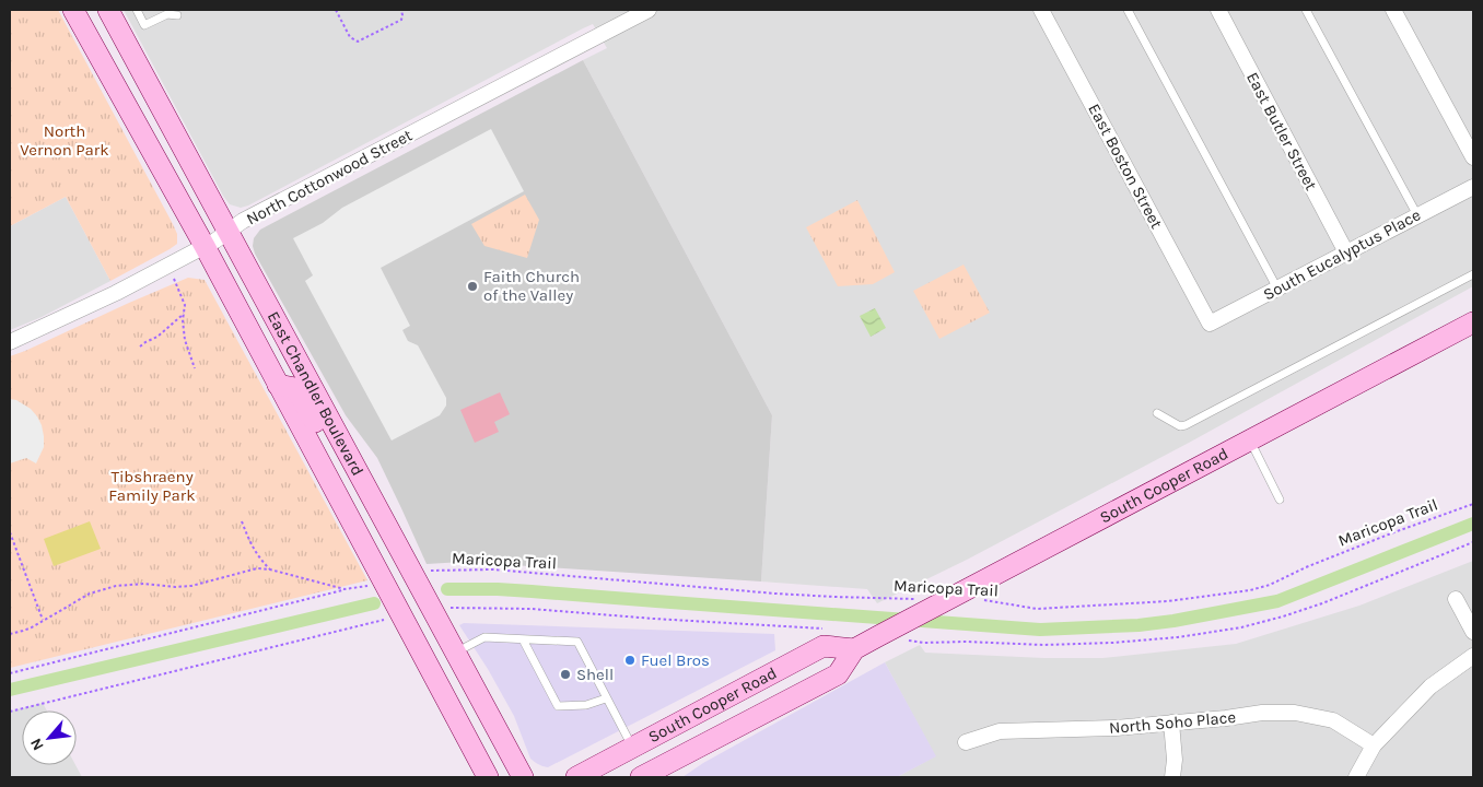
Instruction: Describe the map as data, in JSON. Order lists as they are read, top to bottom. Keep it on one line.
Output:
{"streets":{"main road":["East Chandler Boulevard","South Cooper Road"],"street":["East Butler Street","East Boston Street","North Cottonwood Street","South Eucalyptus Place","North Soho Place"],"path":["Maricopa Trail"]},"crossings":[["East Butler Street","South Eucalyptus Place"],["East Boston Street","South Eucalyptus Place"],["North Cottonwood Street","East Chandler Boulevard"],["East Chandler Boulevard","Maricopa Trail"]],"parks":["North Vernon Park","Tibshraeny Family Park"],"places":["Faith Church of the Valley","Fuel Bros","Shell"],"north":"bottom left"}
